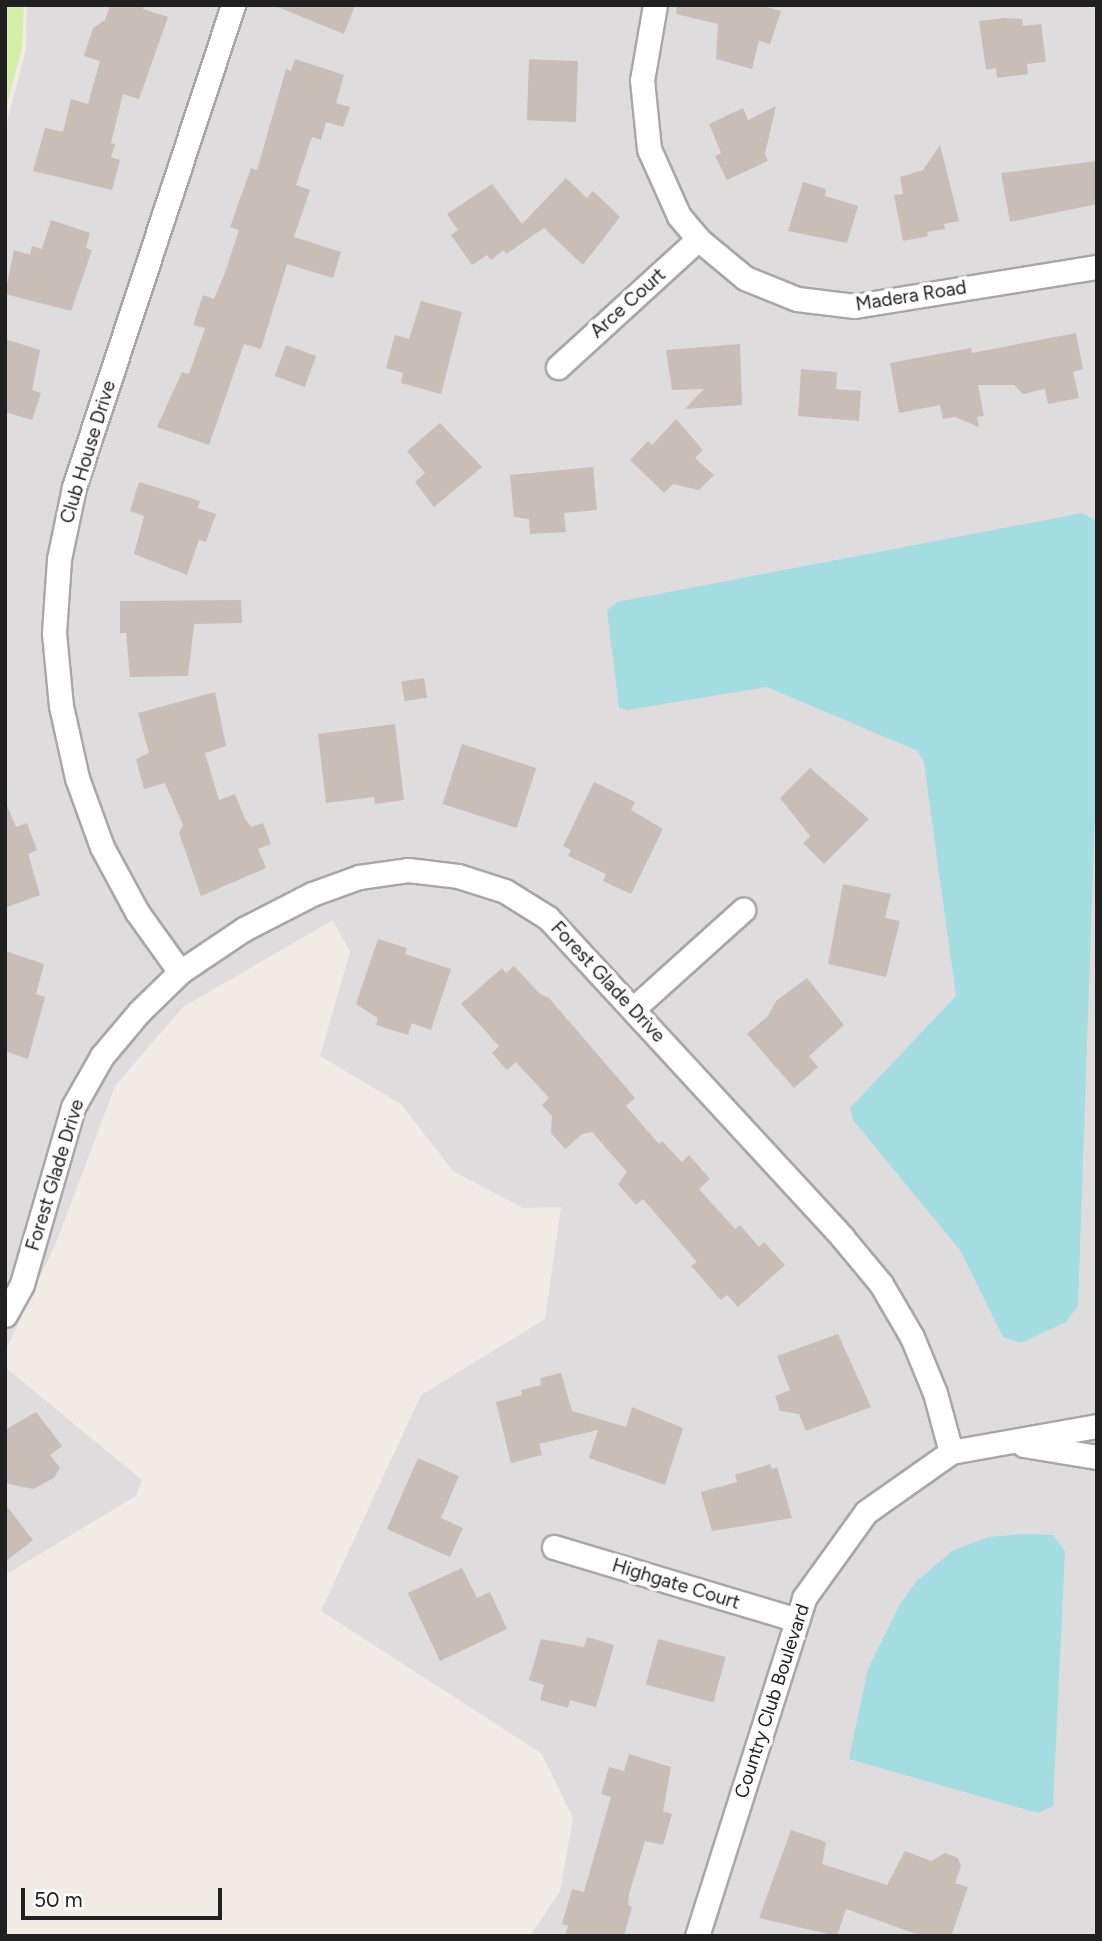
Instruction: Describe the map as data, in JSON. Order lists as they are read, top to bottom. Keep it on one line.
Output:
{"streets":{"street":["Madera Road","Arce Court","Club House Drive","Forest Glade Drive","Highgate Court","Country Club Boulevard"]},"crossings":[["Madera Road","Arce Court"],["Club House Drive","Forest Glade Drive"],["Forest Glade Drive","Country Club Boulevard"],["Highgate Court","Country Club Boulevard"]],"scale_bar":"50 m"}
